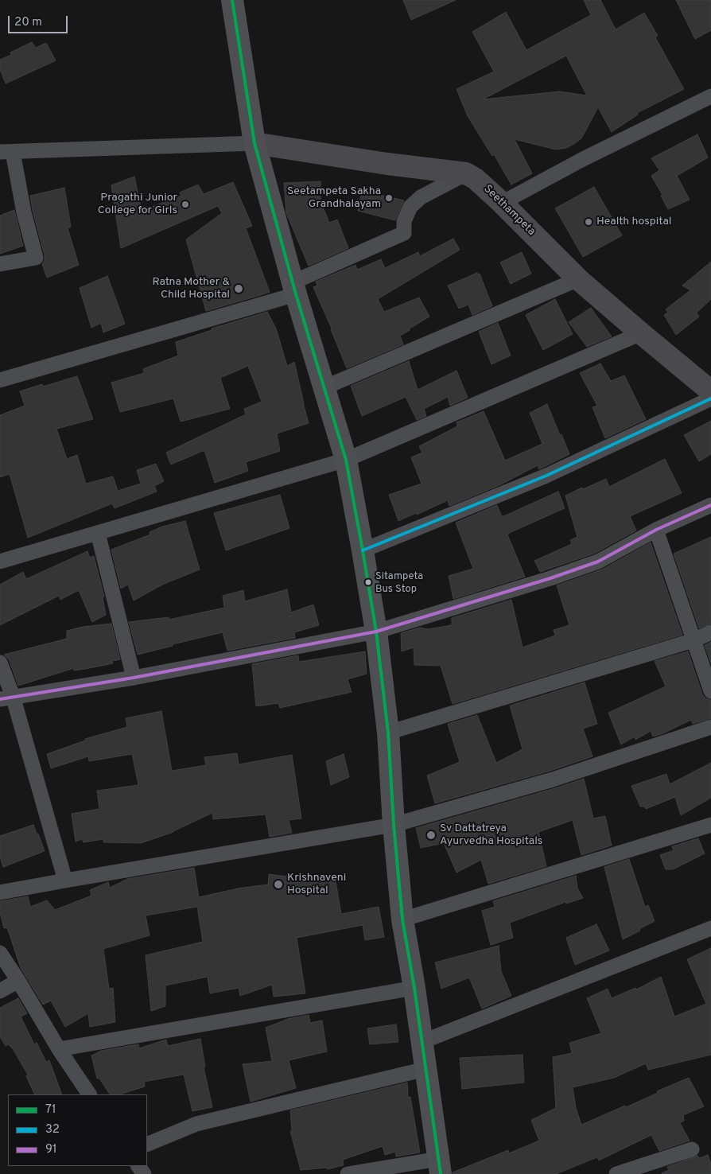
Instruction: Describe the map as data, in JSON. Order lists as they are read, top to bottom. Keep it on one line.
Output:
{"streets":{"street":["Seethampeta"]},"places":["Seetampeta Sakha Grandhalayam","Pragathi Junior College for Girls","Health hospital","Ratna Mother & Child Hospital","Sitampeta Bus Stop","Sv Dattatreya Ayurvedha Hospitals","Krishnaveni Hospital"],"lines":["transit line 71","transit line 32","transit line 91"],"legend":["71","32","91"],"scale_bar":"20 m"}
